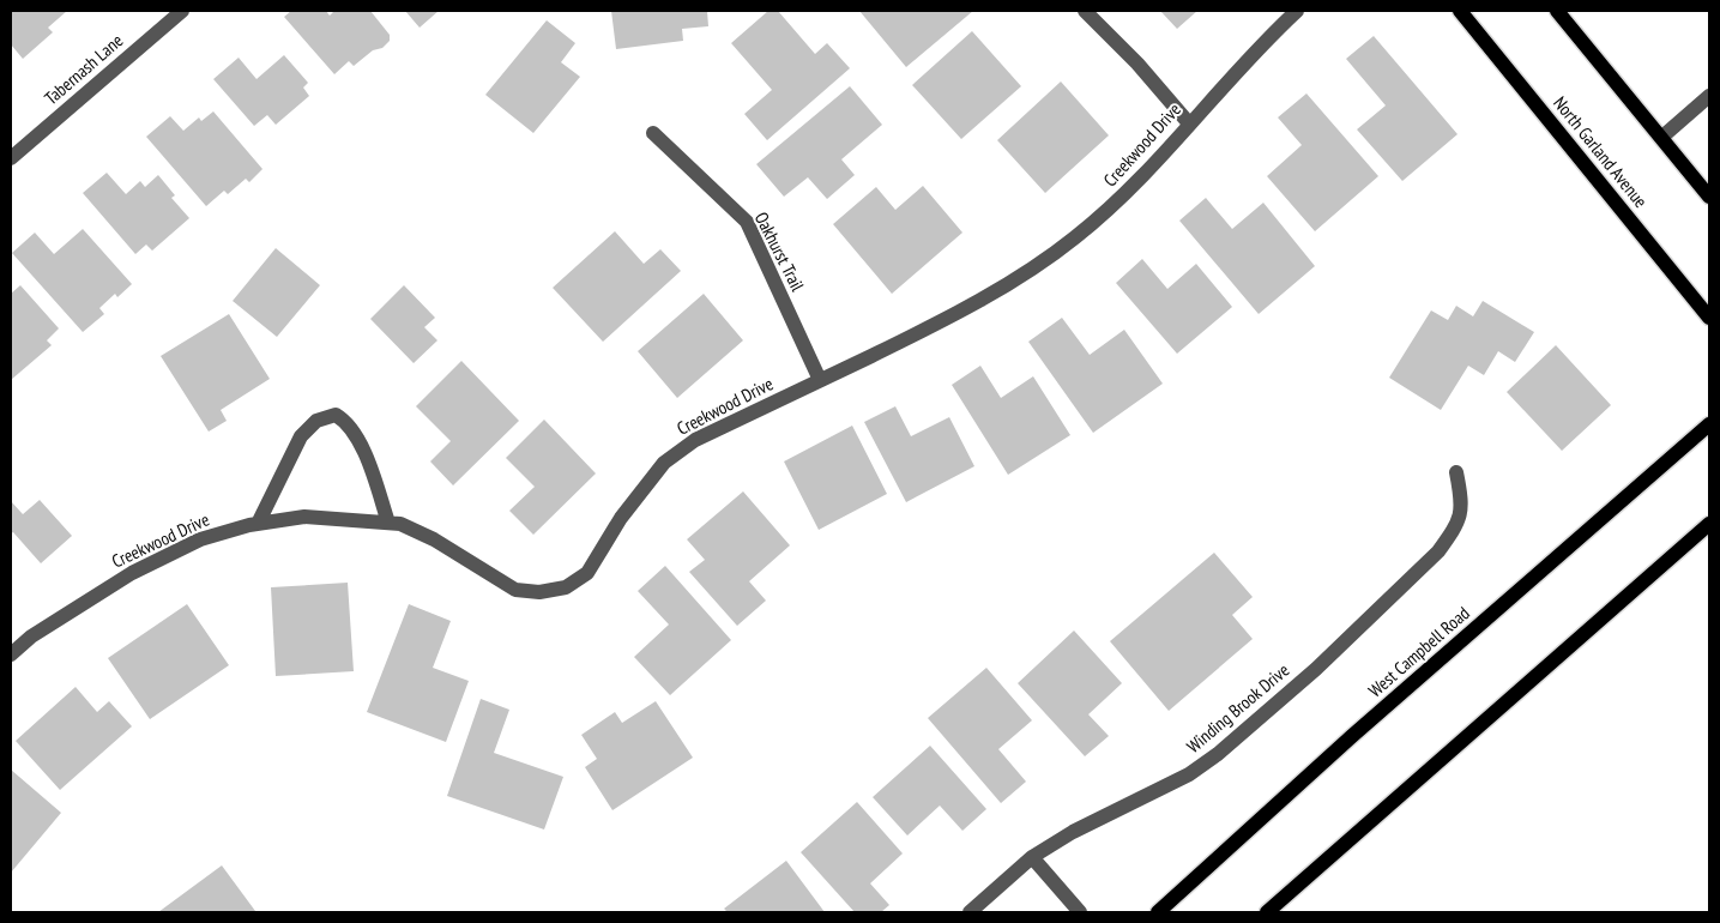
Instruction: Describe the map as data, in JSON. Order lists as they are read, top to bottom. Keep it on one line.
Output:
{"streets":{"main road":["North Garland Avenue","West Campbell Road"],"street":["Tabernash Lane","Creekwood Drive","Oakhurst Trail","Winding Brook Drive"]},"crossings":[["Creekwood Drive","Oakhurst Trail"]]}
